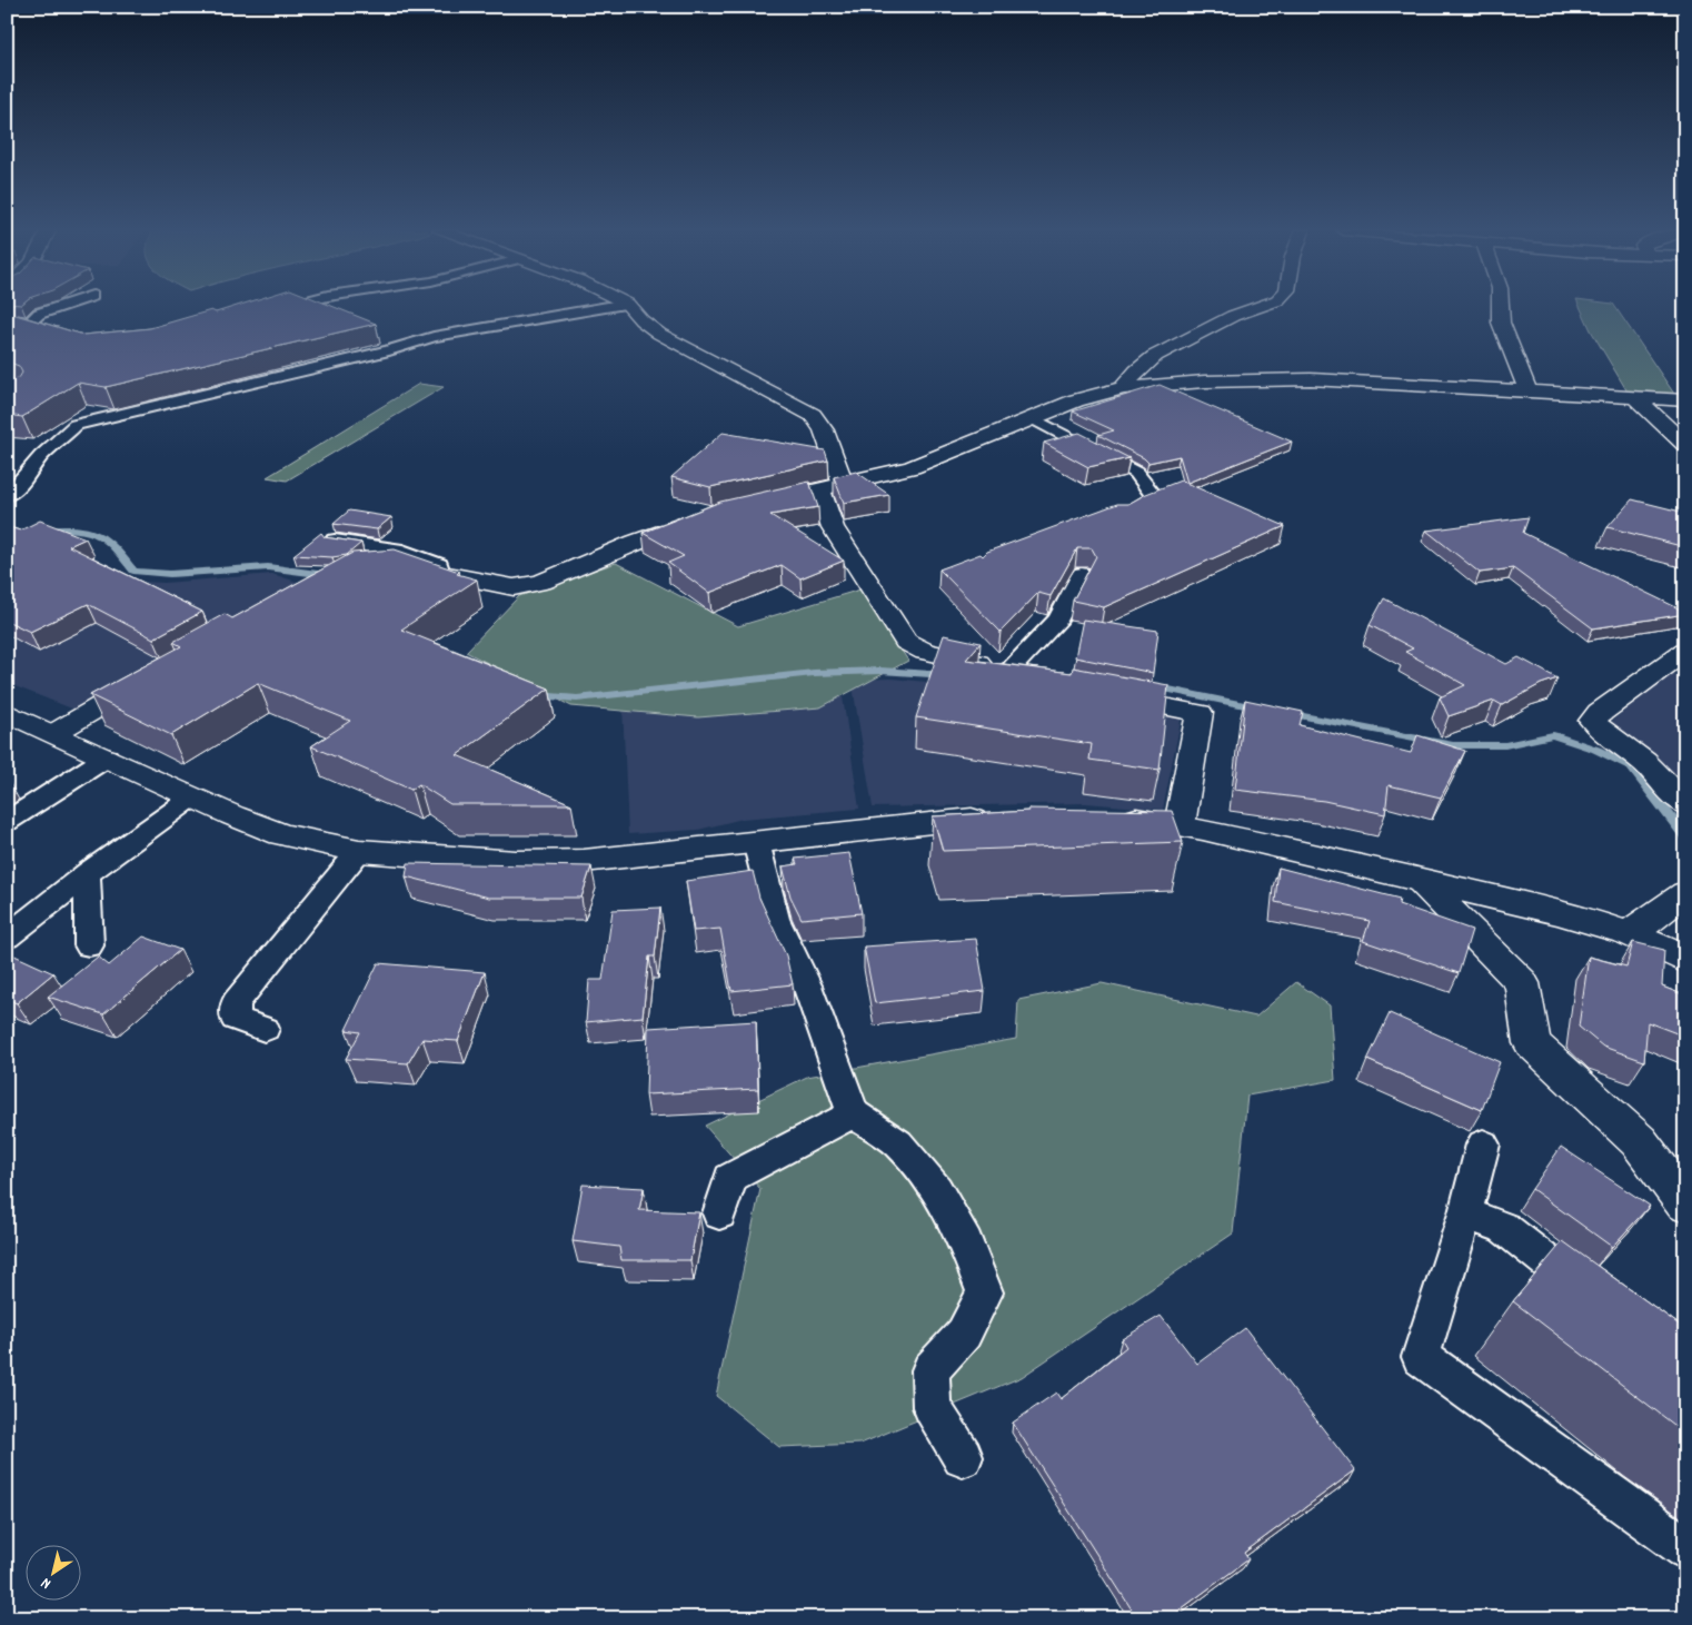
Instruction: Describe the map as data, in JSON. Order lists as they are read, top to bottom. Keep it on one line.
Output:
{"north":"bottom left"}
